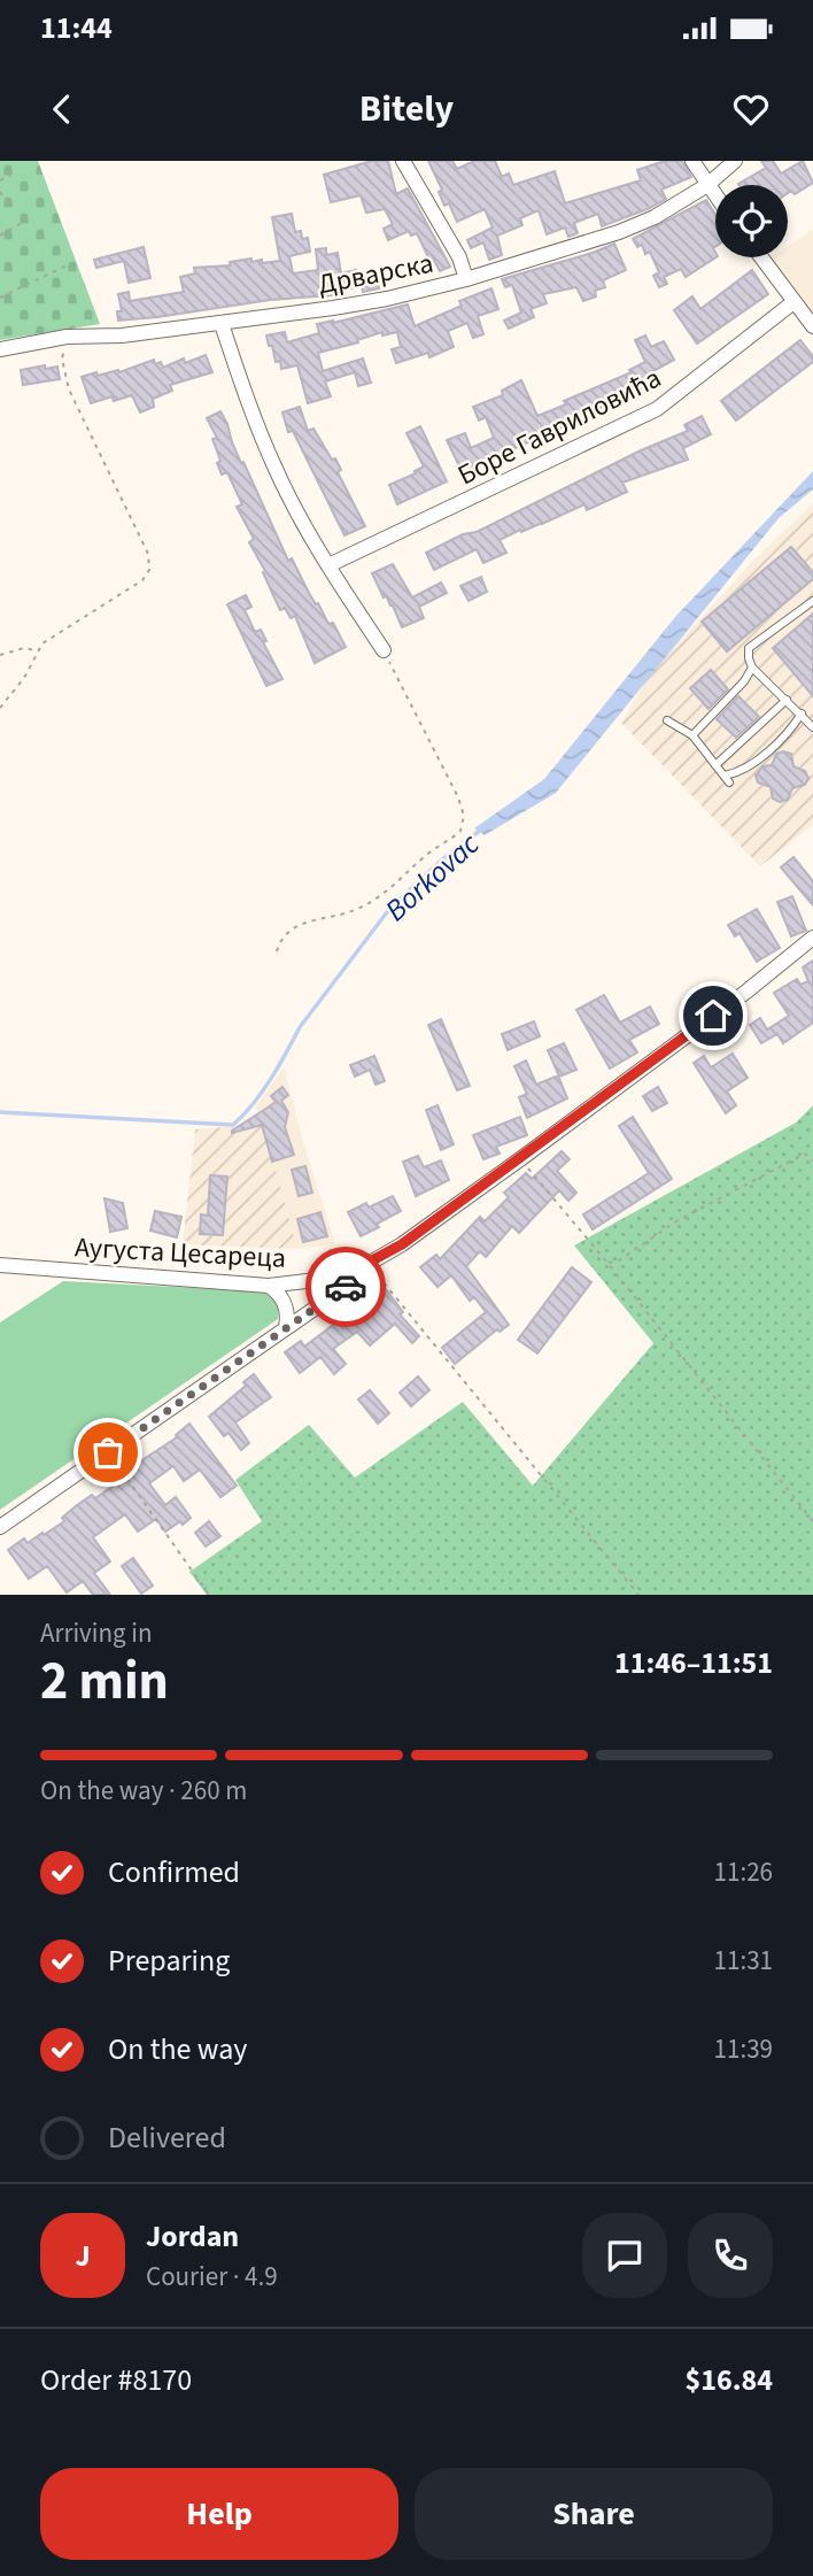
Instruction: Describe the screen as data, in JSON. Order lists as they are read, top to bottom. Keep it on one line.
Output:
{"streets":{"street":["Дрварска","Боре Гавриловића","Аугуста Цесареца"]},"water":["Borkovac"],"page":{"status":"11:44","header":"Bitely","heading":["2 min","Arriving in","11:46–11:51"],"panel":["Jordan","Courier · 4.9","Order #8170","$16.84"],"bar":"On the way · 260 m","list":[["Confirmed","11:26"],["Preparing","11:31"],["On the way","11:39"],"Delivered"],"round":"J","buttons":["Help","Share"]}}
